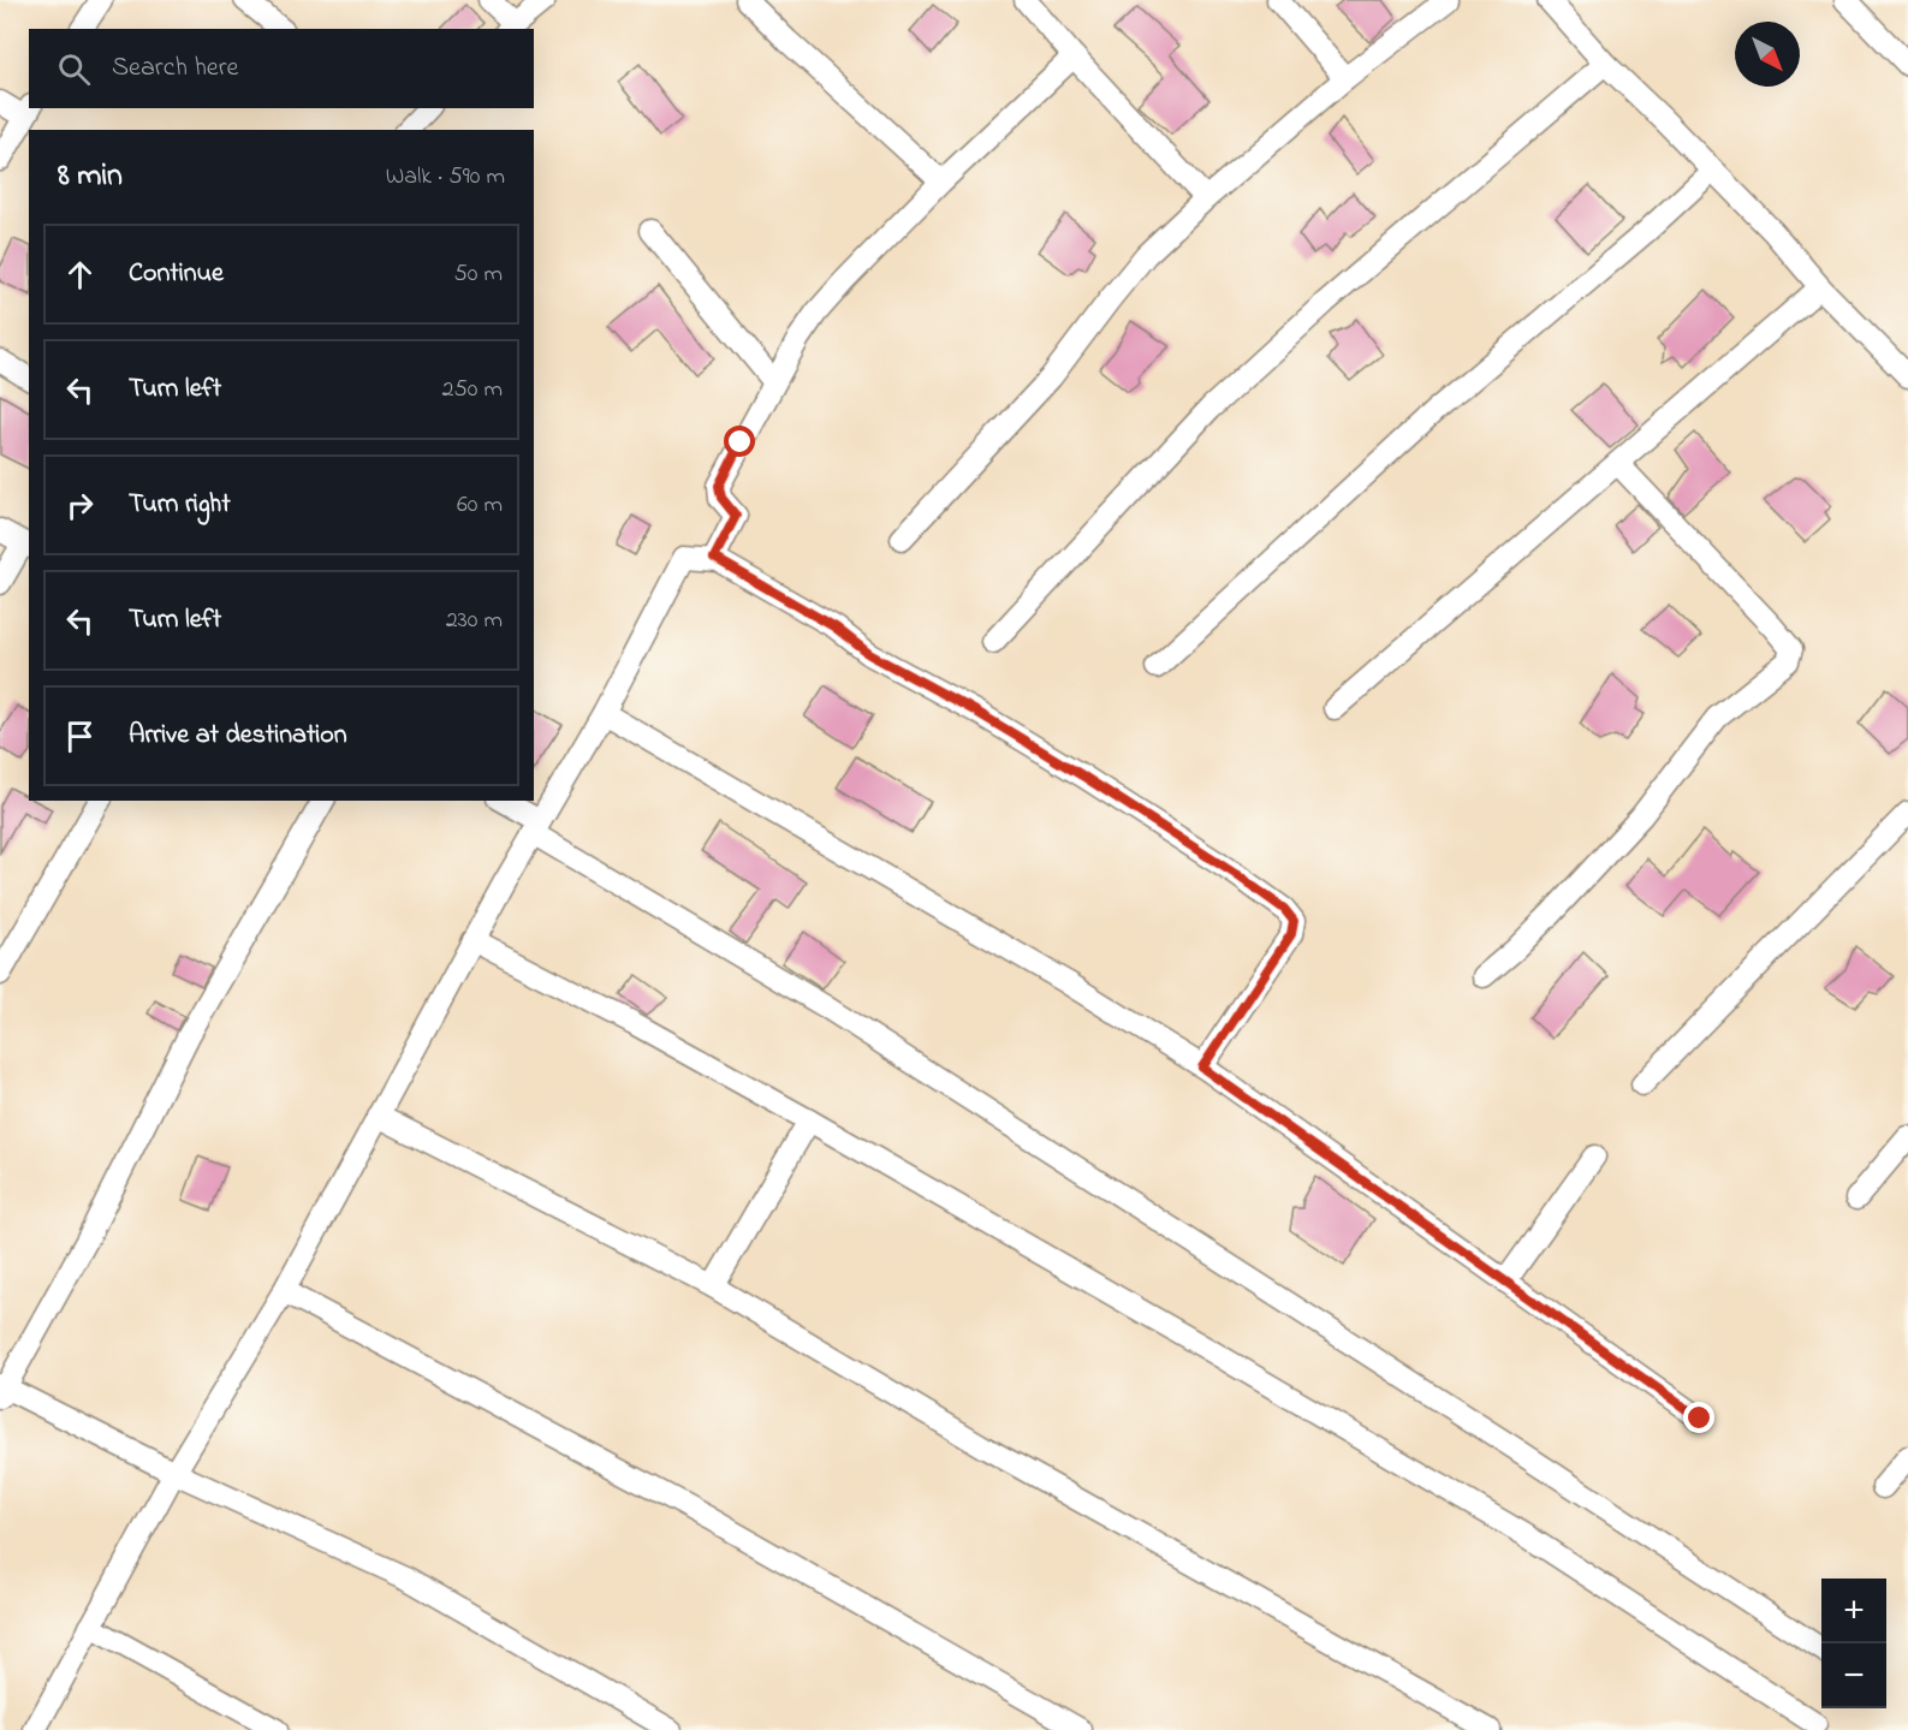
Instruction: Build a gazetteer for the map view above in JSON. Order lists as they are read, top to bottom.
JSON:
{
  "north": "bottom right",
  "page": {
    "search": "Search here",
    "heading": ["8 min", "Walk · 590 m"],
    "list": [
      ["Continue", "50 m"],
      ["Turn left", "250 m"],
      ["Turn right", "60 m"],
      ["Turn left", "230 m"],
      "Arrive at destination"
    ],
    "map_buttons": ["+", "−"]
  }
}
